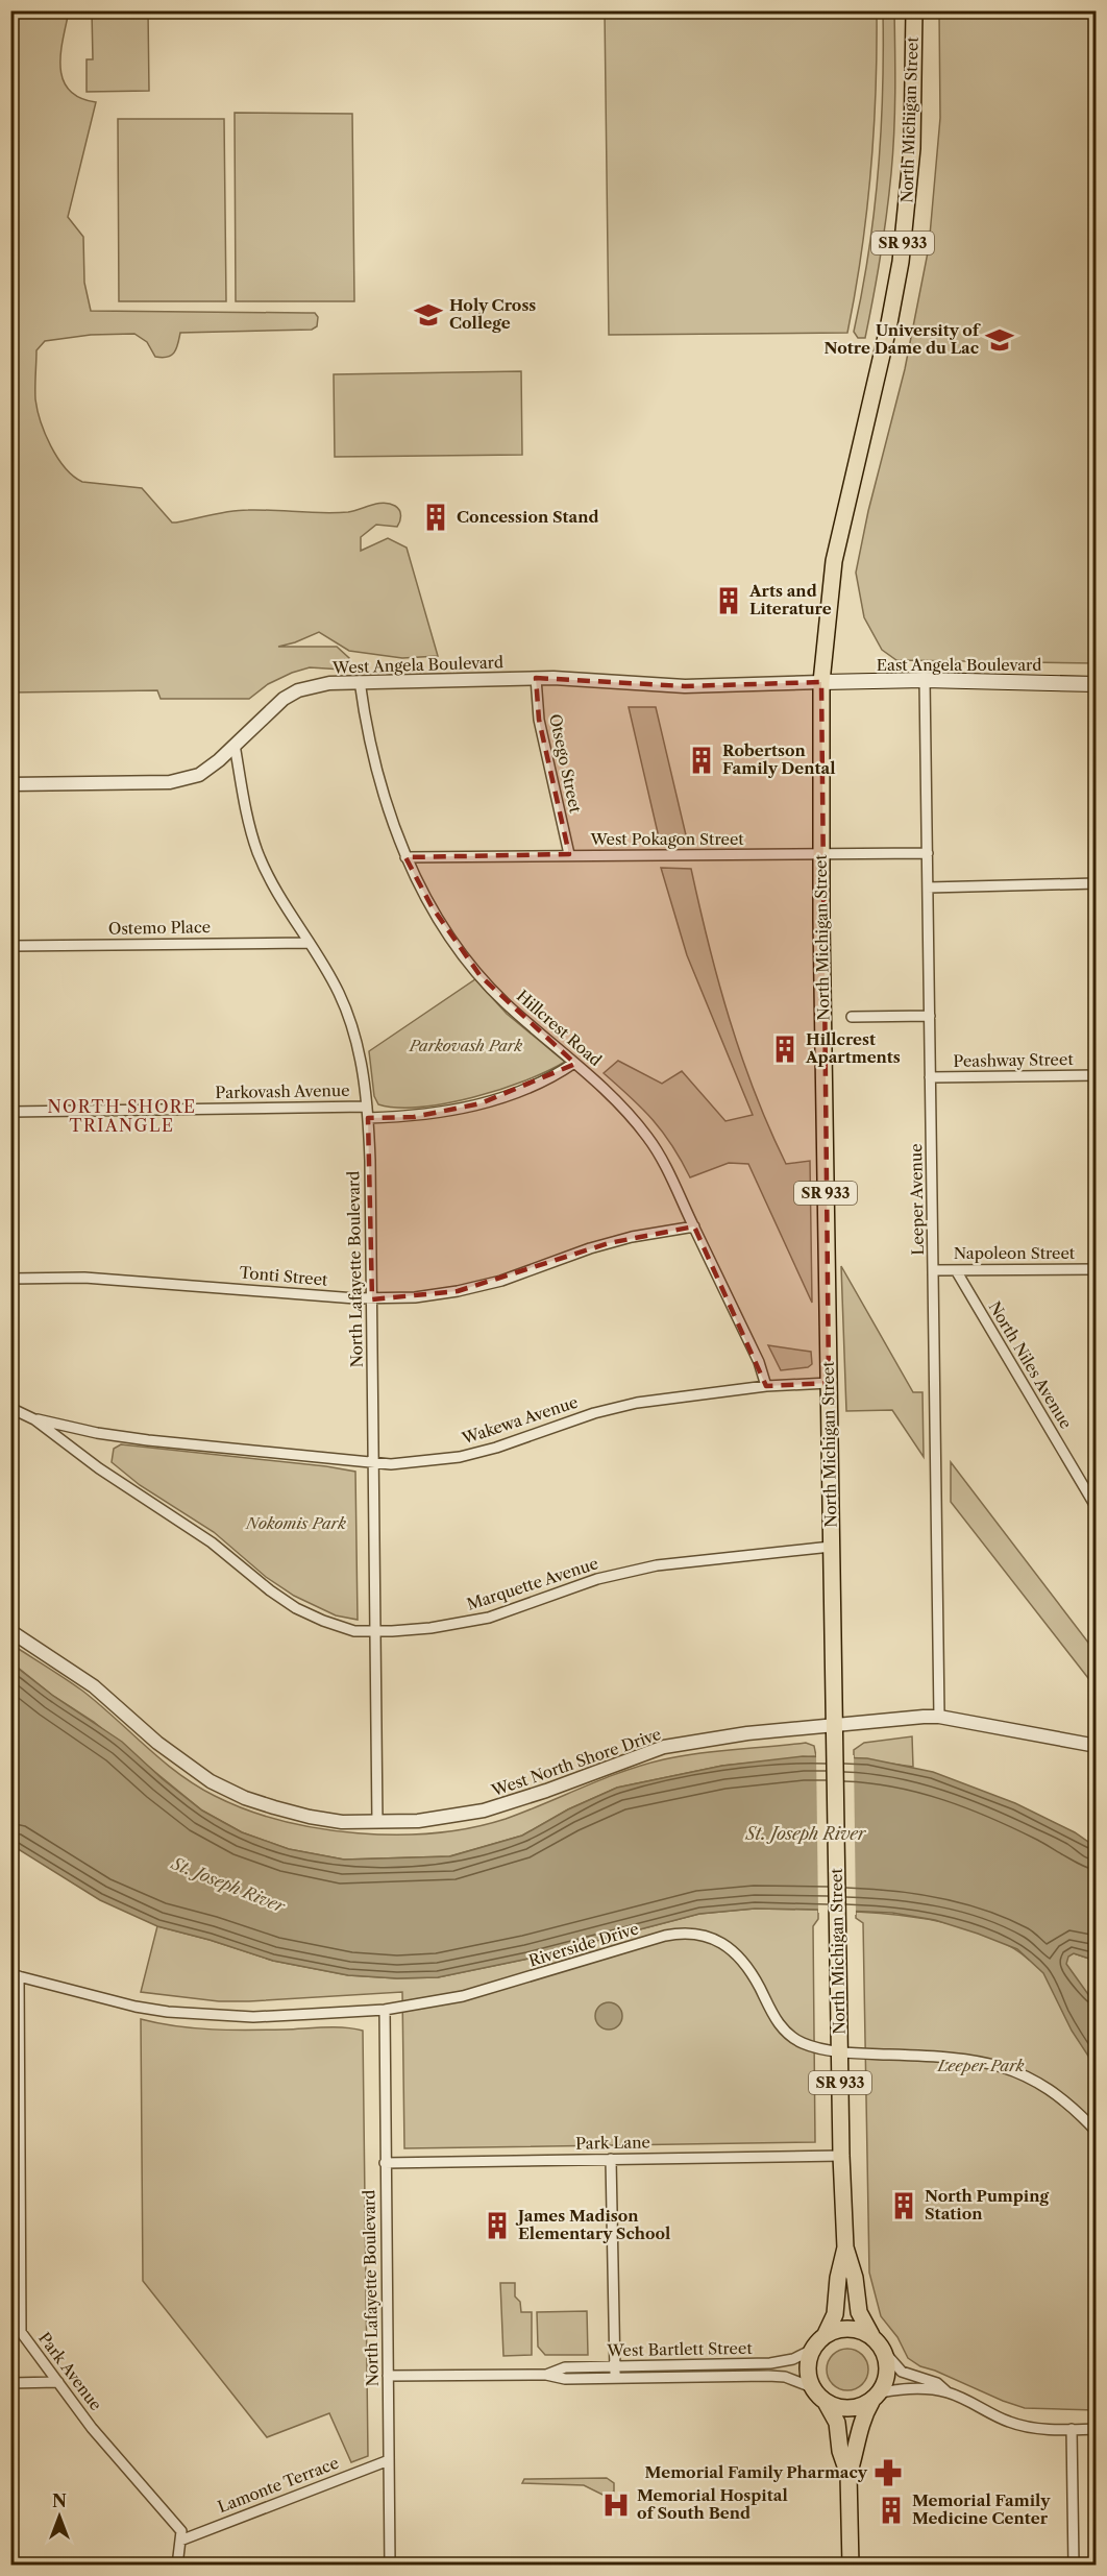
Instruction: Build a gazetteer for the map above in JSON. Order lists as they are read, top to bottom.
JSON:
{
  "streets": {
    "main road": ["North Michigan Street", "SR 933", "East Angela Boulevard"],
    "street": [
      "West Angela Boulevard",
      "Otsego Street",
      "West Pokagon Street",
      "Ostemo Place",
      "Hillcrest Road",
      "Peashway Street",
      "Parkovash Avenue",
      "Leeper Avenue",
      "Napoleon Street",
      "North Lafayette Boulevard",
      "Tonti Street",
      "North Niles Avenue",
      "Wakewa Avenue",
      "Marquette Avenue",
      "West North Shore Drive",
      "Riverside Drive",
      "Park Lane",
      "West Bartlett Street",
      "Park Avenue",
      "Lamonte Terrace"
    ]
  },
  "crossings": [
    ["North Michigan Street", "SR 933"],
    ["North Michigan Street", "West Angela Boulevard"],
    ["North Michigan Street", "East Angela Boulevard"],
    ["North Michigan Street", "West Pokagon Street"],
    ["North Michigan Street", "Wakewa Avenue"],
    ["North Michigan Street", "Marquette Avenue"],
    ["North Michigan Street", "West North Shore Drive"],
    ["North Michigan Street", "Riverside Drive"],
    ["North Michigan Street", "Park Lane"],
    ["North Michigan Street", "West Bartlett Street"],
    ["SR 933", "West Bartlett Street"],
    ["West Angela Boulevard", "East Angela Boulevard"],
    ["West Angela Boulevard", "Otsego Street"],
    ["West Angela Boulevard", "Hillcrest Road"],
    ["West Angela Boulevard", "North Lafayette Boulevard"],
    ["East Angela Boulevard", "Leeper Avenue"],
    ["Otsego Street", "West Pokagon Street"],
    ["West Pokagon Street", "Hillcrest Road"],
    ["West Pokagon Street", "Leeper Avenue"],
    ["Ostemo Place", "North Lafayette Boulevard"],
    ["Hillcrest Road", "Tonti Street"],
    ["Hillcrest Road", "Wakewa Avenue"],
    ["Peashway Street", "Leeper Avenue"],
    ["Parkovash Avenue", "North Lafayette Boulevard"],
    ["Leeper Avenue", "Napoleon Street"],
    ["Leeper Avenue", "West North Shore Drive"],
    ["Napoleon Street", "North Niles Avenue"],
    ["North Lafayette Boulevard", "Tonti Street"],
    ["North Lafayette Boulevard", "Wakewa Avenue"],
    ["North Lafayette Boulevard", "Marquette Avenue"],
    ["North Lafayette Boulevard", "West North Shore Drive"],
    ["North Lafayette Boulevard", "Riverside Drive"],
    ["North Lafayette Boulevard", "Park Lane"],
    ["North Lafayette Boulevard", "West Bartlett Street"],
    ["North Lafayette Boulevard", "Lamonte Terrace"],
    ["Wakewa Avenue", "Marquette Avenue"],
    ["Riverside Drive", "Park Avenue"],
    ["Park Avenue", "Lamonte Terrace"]
  ],
  "districts": ["NORTH SHORE TRIANGLE"],
  "water": ["St. Joseph River"],
  "parks": ["Parkovash Park", "Nokomis Park", "Leeper Park"],
  "places": {
    "school or university": ["Holy Cross College", "University of Notre Dame du Lac"],
    "building": [
      "Concession Stand",
      "Arts and Literature",
      "Robertson Family Dental",
      "Hillcrest Apartments",
      "North Pumping Station",
      "James Madison Elementary School",
      "Memorial Family Medicine Center"
    ],
    "pharmacy": ["Memorial Family Pharmacy"],
    "hospital": ["Memorial Hospital of South Bend"]
  },
  "north": "top"
}
